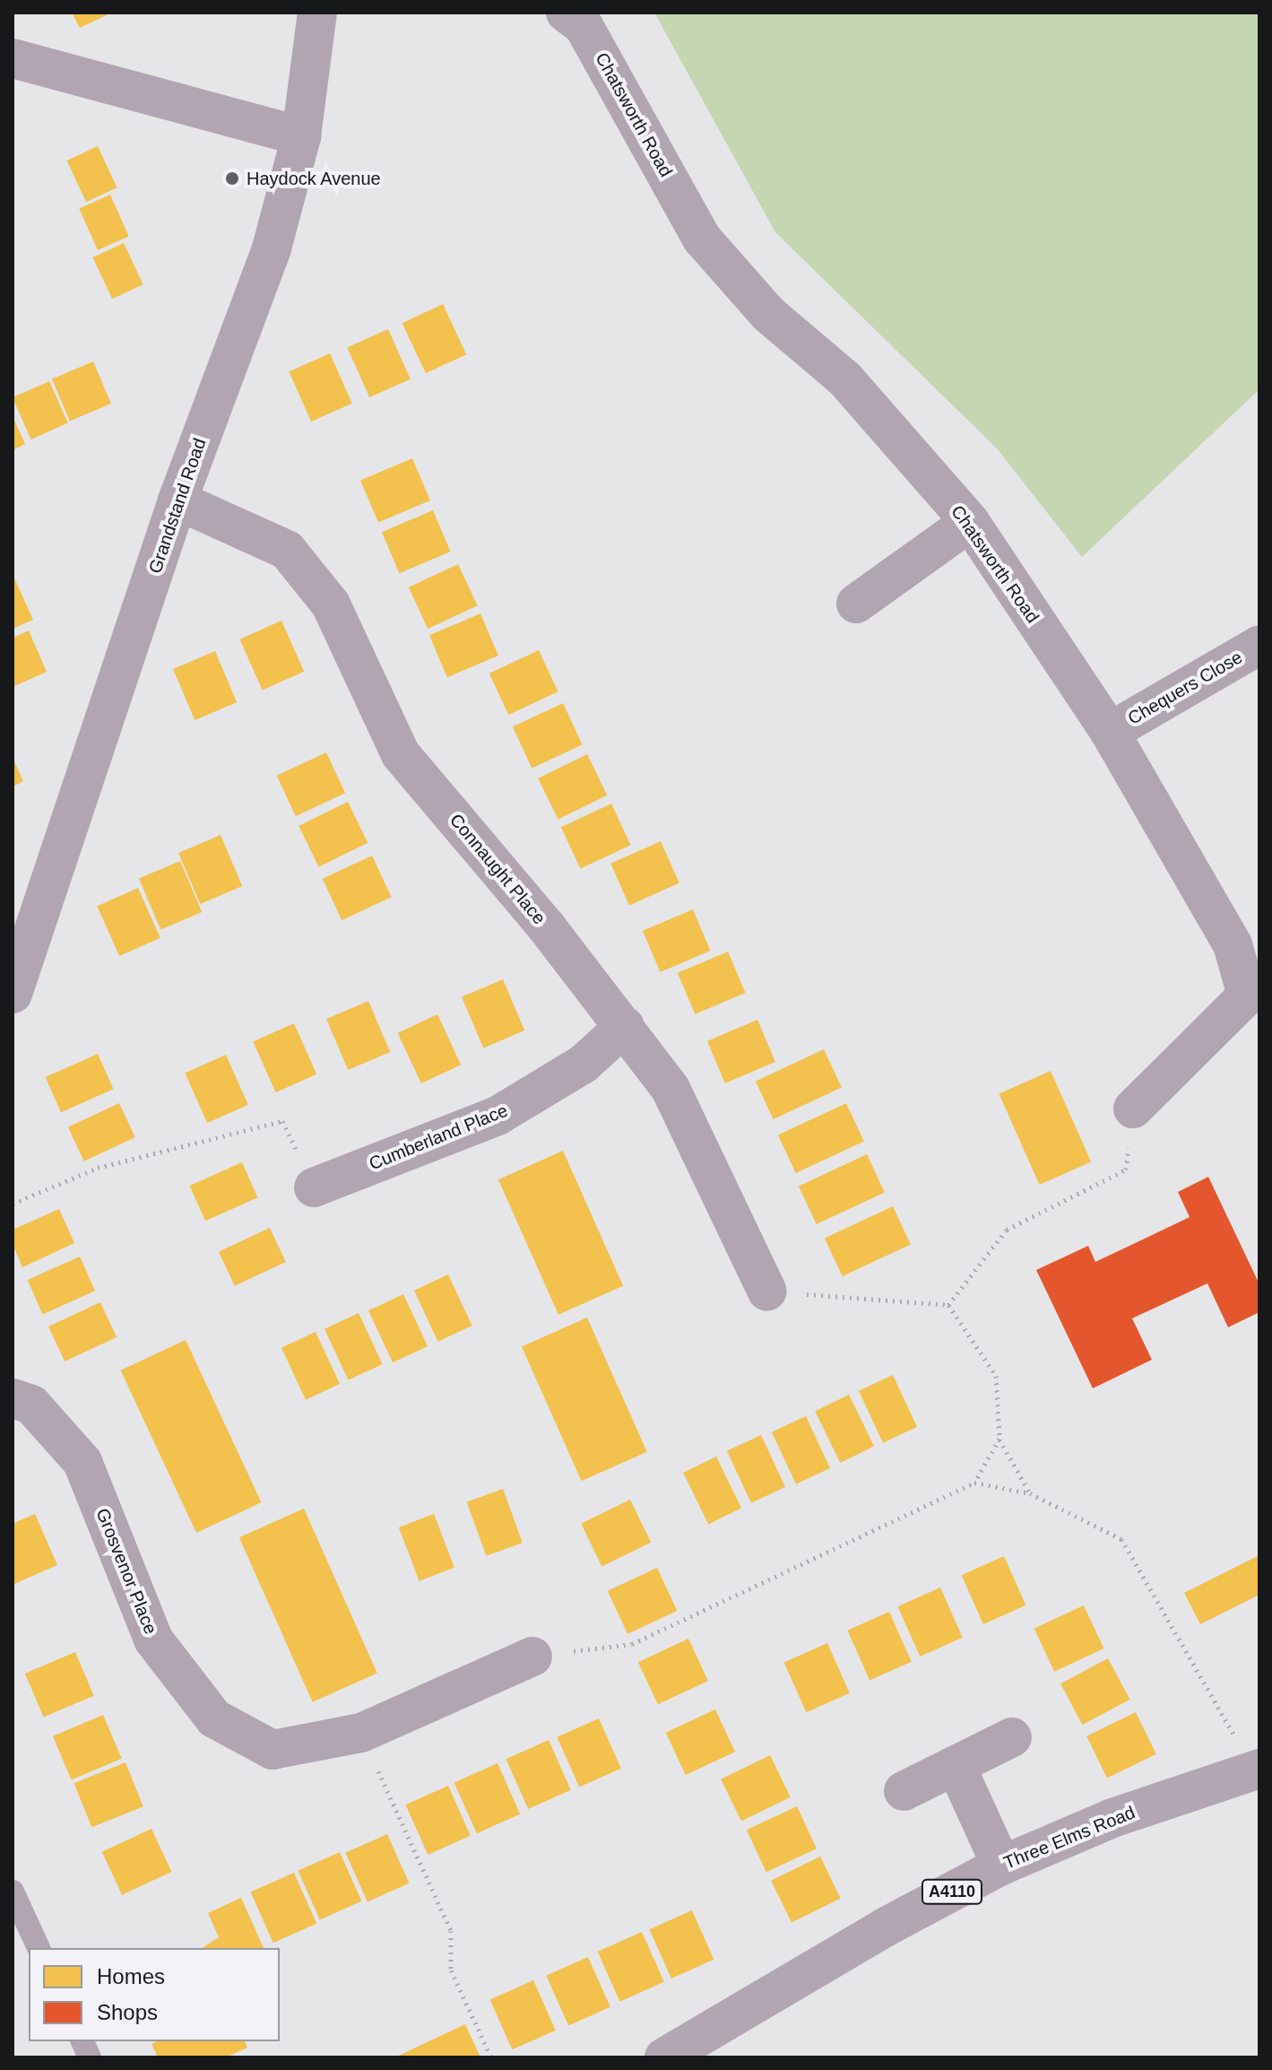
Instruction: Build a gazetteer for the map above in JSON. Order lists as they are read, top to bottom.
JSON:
{
  "streets": {
    "main road": ["Three Elms Road", "A4110"],
    "street": [
      "Chatsworth Road",
      "Grandstand Road",
      "Chequers Close",
      "Connaught Place",
      "Cumberland Place",
      "Grosvenor Place"
    ]
  },
  "crossings": [
    ["Chatsworth Road", "Chequers Close"],
    ["Grandstand Road", "Connaught Place"],
    ["Connaught Place", "Cumberland Place"]
  ],
  "places": ["Haydock Avenue"],
  "legend": ["Homes", "Shops"]
}
